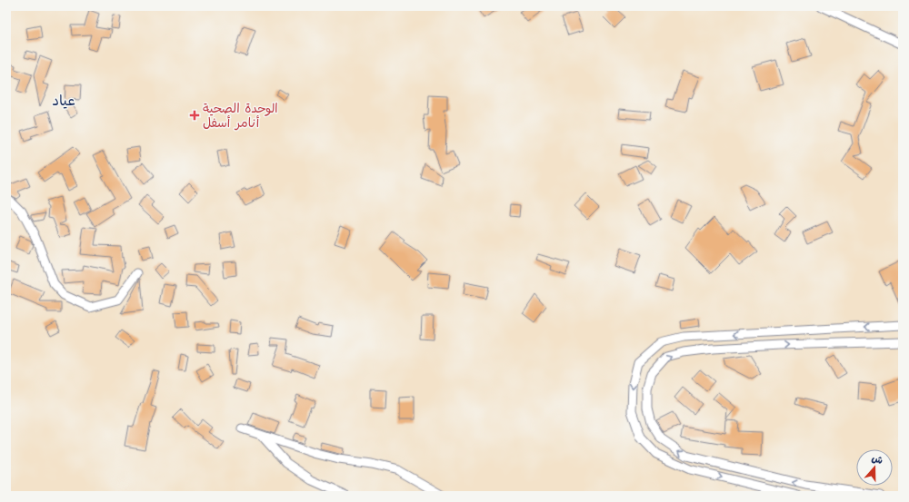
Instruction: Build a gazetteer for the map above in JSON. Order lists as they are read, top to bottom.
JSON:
{
  "districts": ["عياد"],
  "places": {
    "health": ["الوحدة الصحية أنامر أسفل"]
  },
  "north": "top"
}
